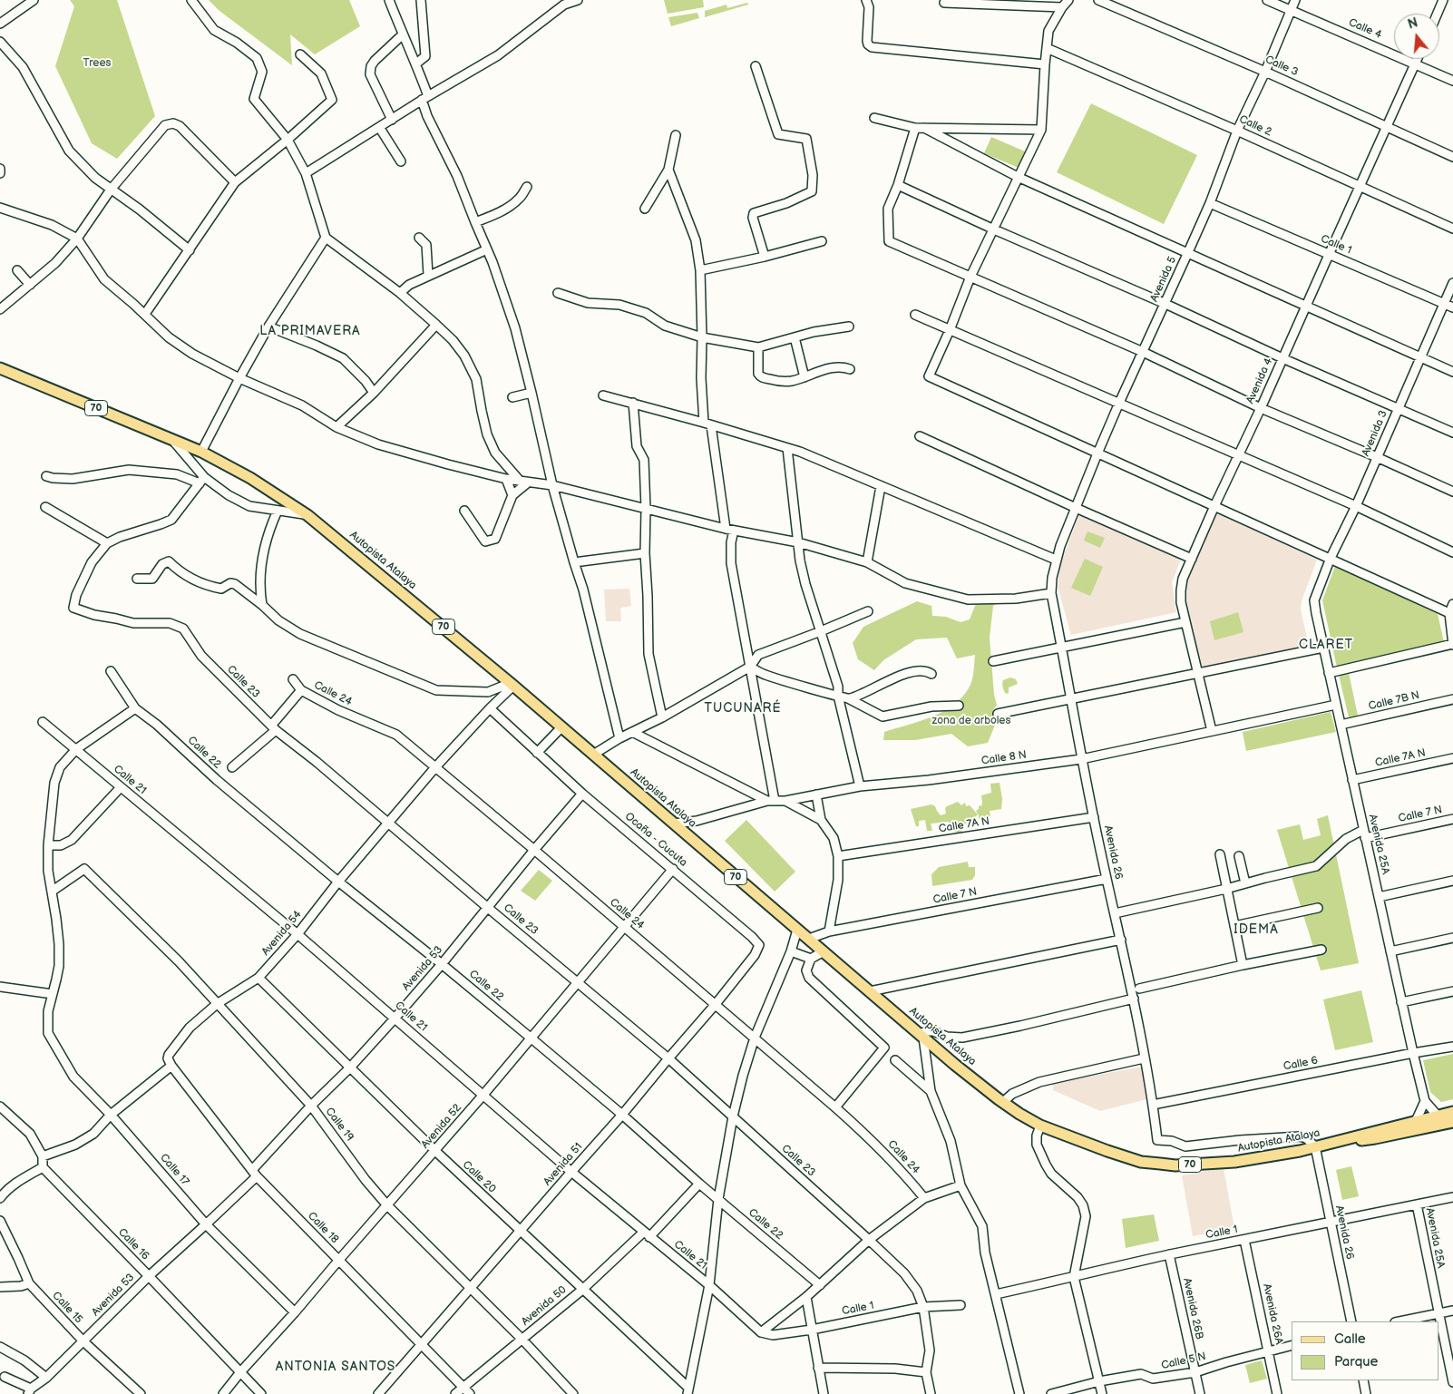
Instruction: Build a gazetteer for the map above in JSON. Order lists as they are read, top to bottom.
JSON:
{
  "streets": {
    "main road": ["70", "Autopista Atalaya"],
    "street": [
      "Calle 4",
      "Calle 3",
      "Calle 2",
      "Calle 1",
      "Avenida 5",
      "Avenida 4",
      "Avenida 3",
      "Calle 23",
      "Calle 24",
      "Calle 7B N",
      "Calle 22",
      "Calle 8 N",
      "Calle 7A N",
      "Calle 21",
      "Calle 7 N",
      "Ocaña - Cucuta",
      "Avenida 25A",
      "Avenida 26",
      "Avenida 54",
      "Avenida 53",
      "Calle 6",
      "Calle 19",
      "Avenida 52",
      "Avenida 51",
      "Calle 17",
      "Calle 20",
      "Calle 18",
      "Calle 16",
      "Avenida 50",
      "Calle 15",
      "Avenida 26B",
      "Avenida 26A",
      "Calle 5 N"
    ]
  },
  "crossings": [
    ["Calle 4", "Avenida 5"],
    ["Calle 4", "Avenida 4"],
    ["Calle 3", "Avenida 5"],
    ["Calle 3", "Avenida 4"],
    ["Calle 2", "Avenida 5"],
    ["Calle 2", "Avenida 4"],
    ["Calle 1", "Avenida 5"],
    ["Calle 1", "Avenida 4"],
    ["Calle 1", "Avenida 3"],
    ["Calle 1", "Calle 23"],
    ["Calle 1", "Calle 21"],
    ["Calle 1", "Avenida 25A"],
    ["Calle 1", "Avenida 26"],
    ["Calle 1", "Avenida 26B"],
    ["Calle 1", "Avenida 26A"],
    ["Avenida 5", "Avenida 26"],
    ["Avenida 4", "Calle 8 N"],
    ["Avenida 3", "Avenida 25A"],
    ["Autopista Atalaya", "Calle 8 N"],
    ["Autopista Atalaya", "Calle 7 N"],
    ["Autopista Atalaya", "Avenida 25A"],
    ["Autopista Atalaya", "Avenida 26"],
    ["Autopista Atalaya", "Avenida 54"],
    ["Calle 23", "Avenida 54"],
    ["Calle 23", "Avenida 53"],
    ["Calle 23", "Avenida 52"],
    ["Calle 23", "Avenida 51"],
    ["Calle 24", "Avenida 54"],
    ["Calle 24", "Avenida 53"],
    ["Calle 24", "Avenida 52"],
    ["Calle 24", "Avenida 51"],
    ["Calle 7B N", "Avenida 25A"],
    ["Calle 22", "Avenida 54"],
    ["Calle 22", "Avenida 53"],
    ["Calle 22", "Avenida 52"],
    ["Calle 22", "Avenida 51"],
    ["Calle 22", "Avenida 50"],
    ["Calle 8 N", "Avenida 25A"],
    ["Calle 8 N", "Avenida 26"],
    ["Calle 7A N", "Avenida 25A"],
    ["Calle 7A N", "Avenida 26"],
    ["Calle 21", "Avenida 54"],
    ["Calle 21", "Avenida 53"],
    ["Calle 21", "Avenida 52"],
    ["Calle 21", "Avenida 51"],
    ["Calle 21", "Avenida 50"],
    ["Calle 7 N", "Avenida 25A"],
    ["Calle 7 N", "Avenida 26"],
    ["Ocaña - Cucuta", "Avenida 54"],
    ["Ocaña - Cucuta", "Avenida 53"],
    ["Ocaña - Cucuta", "Avenida 52"],
    ["Ocaña - Cucuta", "Avenida 51"],
    ["Avenida 25A", "Calle 6"],
    ["Avenida 26", "Calle 6"],
    ["Avenida 54", "Calle 19"],
    ["Avenida 54", "Calle 20"],
    ["Avenida 54", "Calle 18"],
    ["Avenida 53", "Calle 19"],
    ["Avenida 53", "Calle 17"],
    ["Avenida 53", "Calle 20"],
    ["Avenida 53", "Calle 18"],
    ["Avenida 53", "Calle 16"],
    ["Avenida 53", "Calle 15"],
    ["Calle 19", "Avenida 52"],
    ["Calle 19", "Avenida 51"],
    ["Calle 19", "Avenida 50"],
    ["Avenida 52", "Calle 17"],
    ["Avenida 52", "Calle 20"],
    ["Avenida 52", "Calle 18"],
    ["Avenida 52", "Calle 16"],
    ["Avenida 51", "Calle 20"],
    ["Avenida 51", "Calle 18"],
    ["Calle 20", "Avenida 50"],
    ["Calle 18", "Avenida 50"],
    ["Avenida 26B", "Calle 5 N"],
    ["Avenida 26A", "Calle 5 N"]
  ],
  "districts": [
    "LA PRIMAVERA",
    "CLARET",
    "TUCUNARÉ",
    "IDEMA",
    "ANTONIA SANTOS"
  ],
  "parks": ["Trees", "zona de arboles"],
  "legend": ["Calle", "Parque"],
  "north": "top"
}
